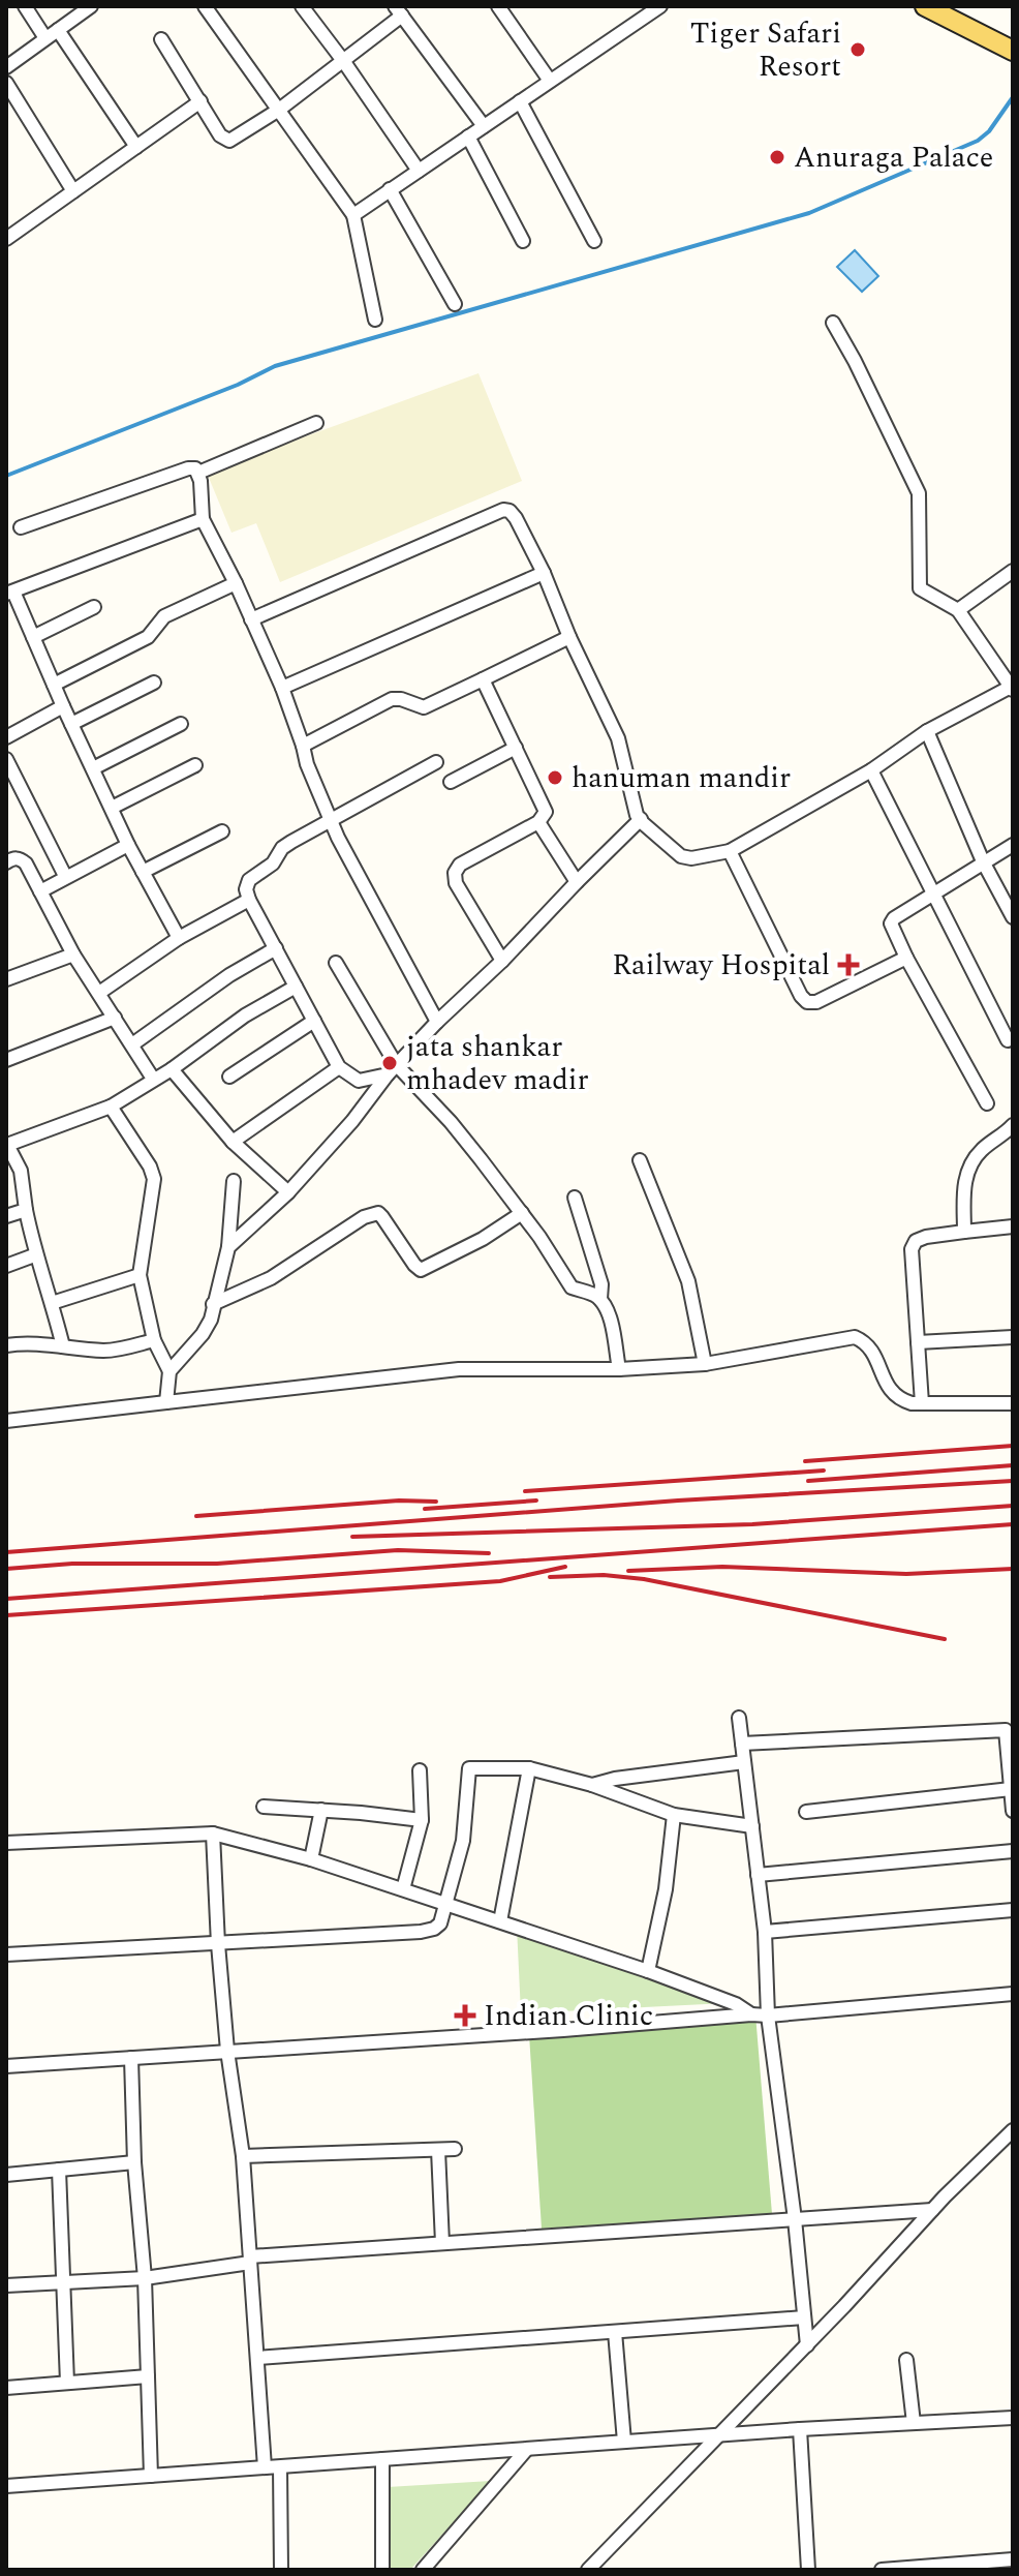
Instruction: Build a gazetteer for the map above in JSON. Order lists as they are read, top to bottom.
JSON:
{
  "places": {
    "other": [
      "Tiger Safari Resort",
      "Anuraga Palace",
      "hanuman mandir",
      "jata shankar mhadev madir"
    ],
    "health": ["Railway Hospital", "Indian Clinic"]
  }
}
